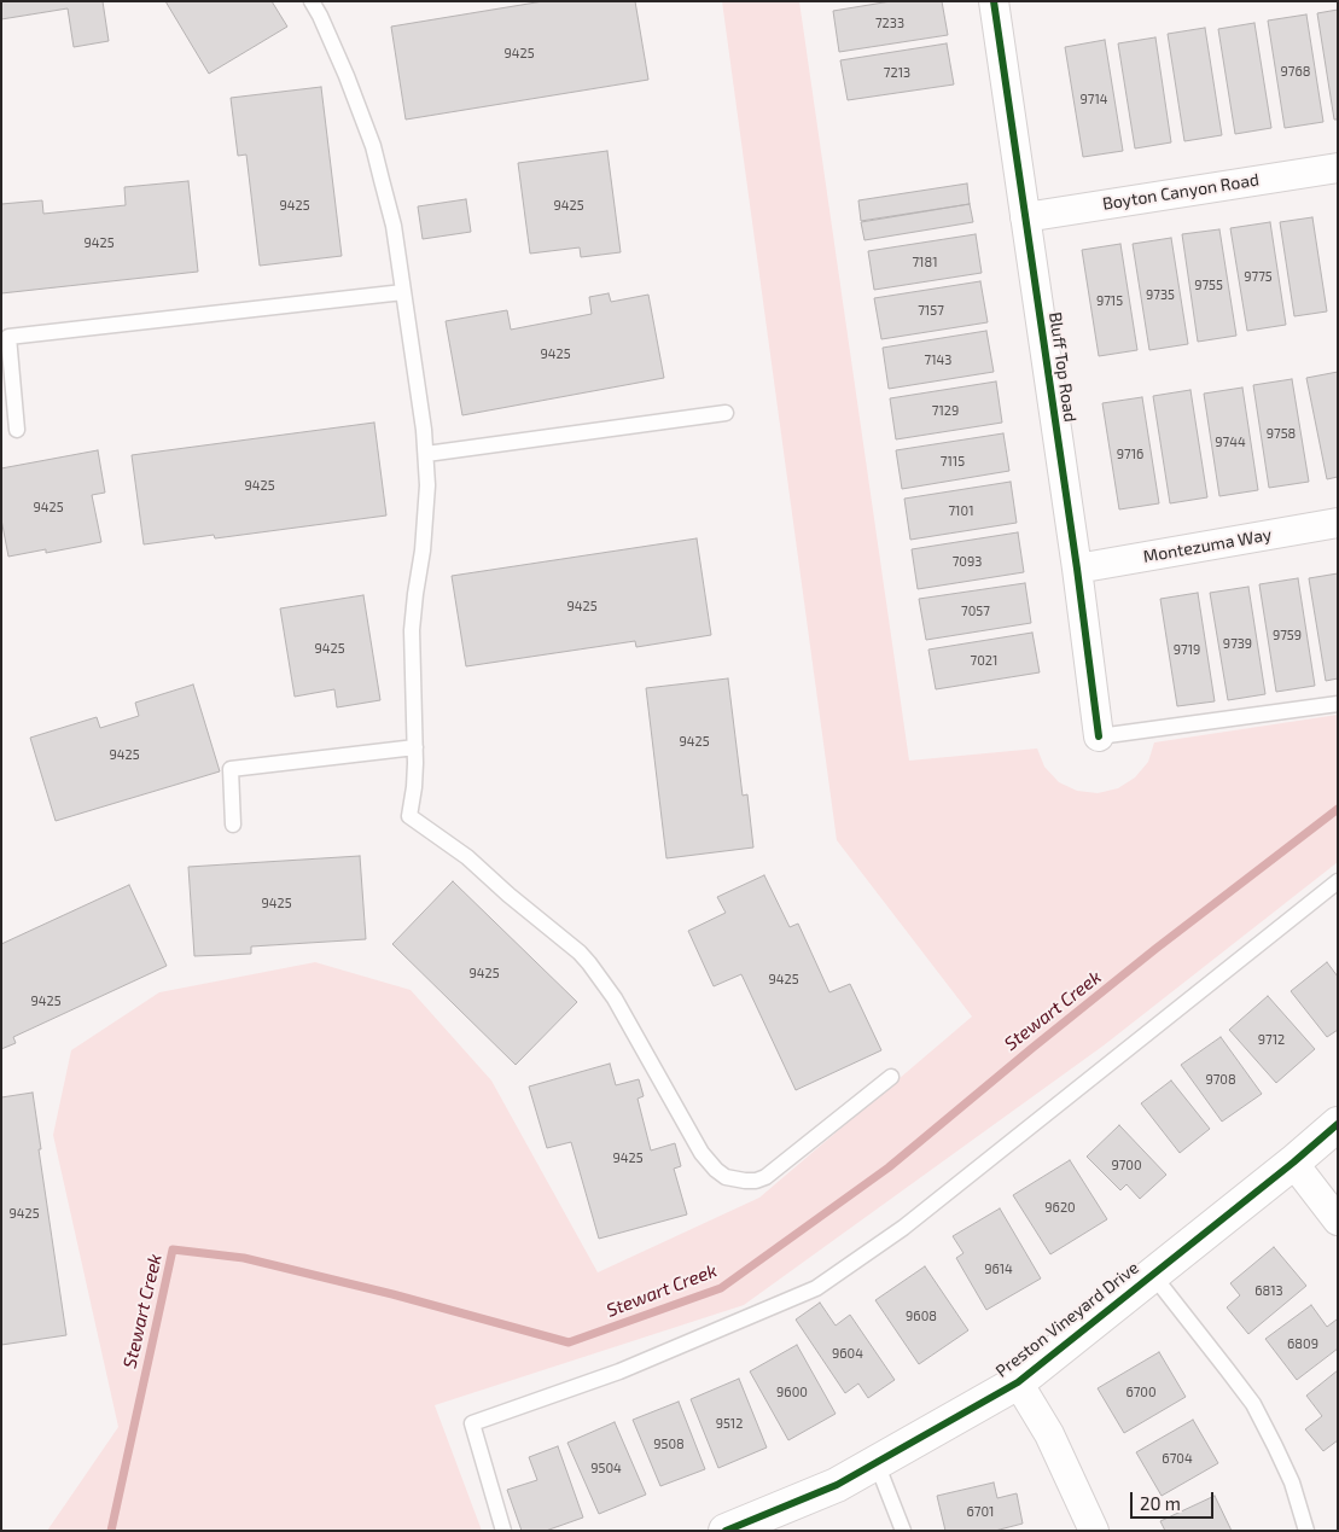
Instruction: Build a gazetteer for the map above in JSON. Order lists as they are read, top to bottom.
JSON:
{
  "streets": {
    "street": [
      "Boyton Canyon Road",
      "Bluff Top Road",
      "Montezuma Way",
      "Preston Vineyard Drive"
    ]
  },
  "crossings": [
    ["Boyton Canyon Road", "Bluff Top Road"],
    ["Bluff Top Road", "Montezuma Way"]
  ],
  "water": ["Stewart Creek"],
  "house_numbers": [
    "7233",
    "9425",
    "9768",
    "7213",
    "9714",
    "9425",
    "9425",
    "9425",
    "7181",
    "9775",
    "9755",
    "9735",
    "9715",
    "7157",
    "9425",
    "7143",
    "7129",
    "9758",
    "9744",
    "9716",
    "7115",
    "9425",
    "9425",
    "7101",
    "7093",
    "9425",
    "7057",
    "9759",
    "9739",
    "9425",
    "9719",
    "7021",
    "9425",
    "9425",
    "9425",
    "9425",
    "9425",
    "9425",
    "9712",
    "9708",
    "9425",
    "9700",
    "9620",
    "9425",
    "9614",
    "6813",
    "9608",
    "6809",
    "9604",
    "9600",
    "6700",
    "9512",
    "9508",
    "6704",
    "9504",
    "6701"
  ],
  "scale_bar": "20 m"
}
